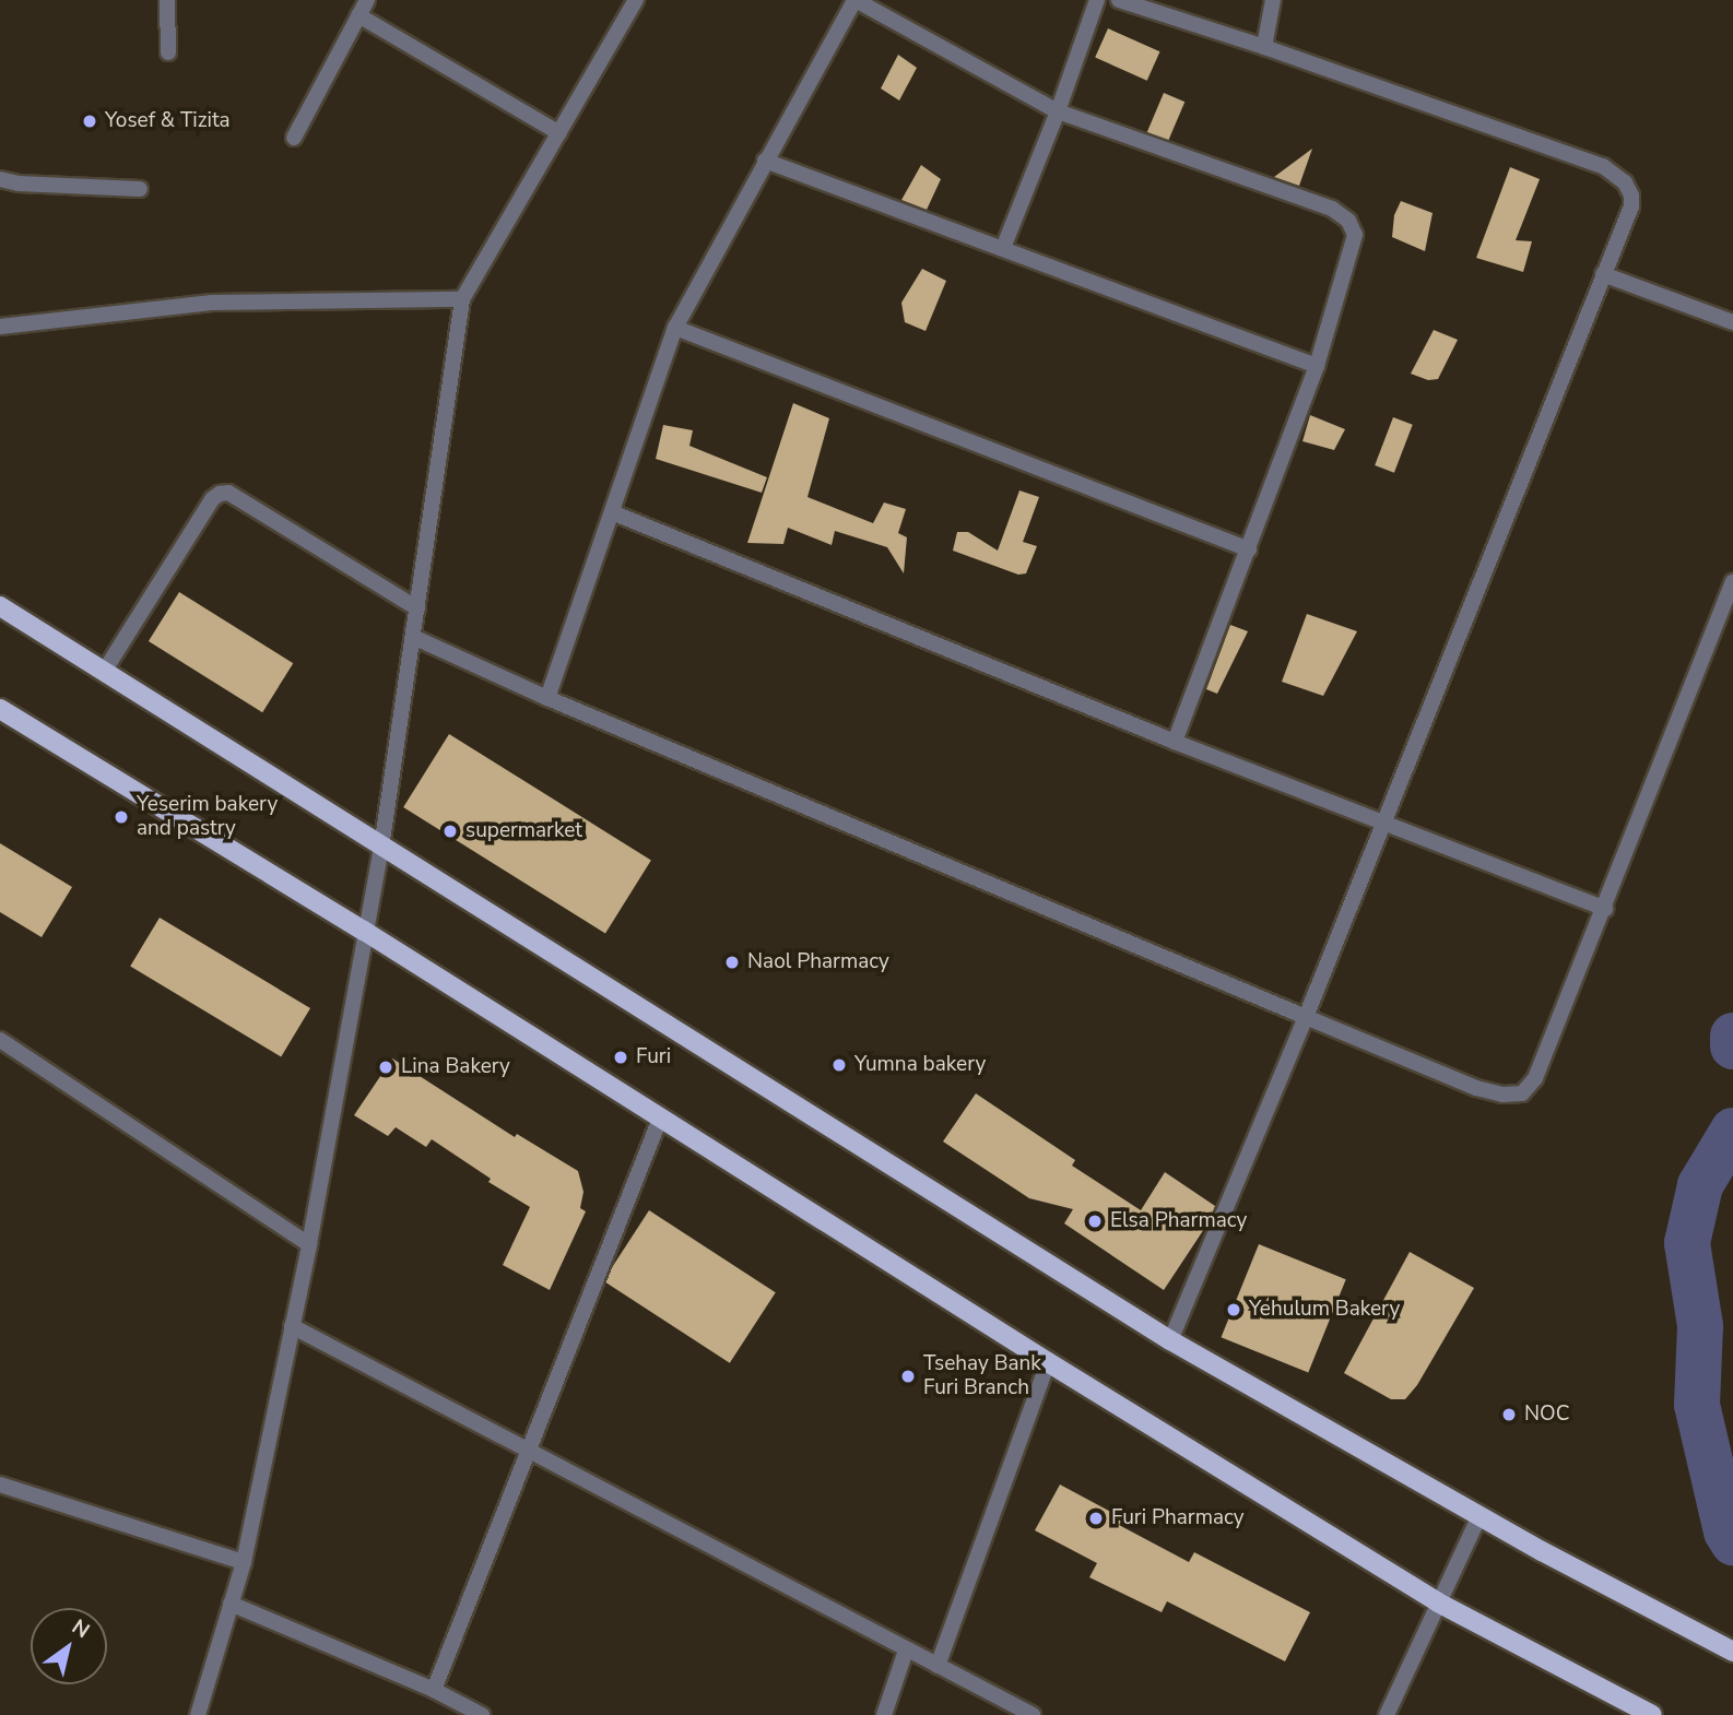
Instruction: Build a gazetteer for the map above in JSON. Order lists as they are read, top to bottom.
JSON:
{
  "places": [
    "Yosef & Tizita",
    "Yeserim bakery and pastry",
    "supermarket",
    "Naol Pharmacy",
    "Furi",
    "Yumna bakery",
    "Lina Bakery",
    "Elsa Pharmacy",
    "Yehulum Bakery",
    "Tsehay Bank Furi Branch",
    "NOC",
    "Furi Pharmacy"
  ],
  "north": "top right"
}
